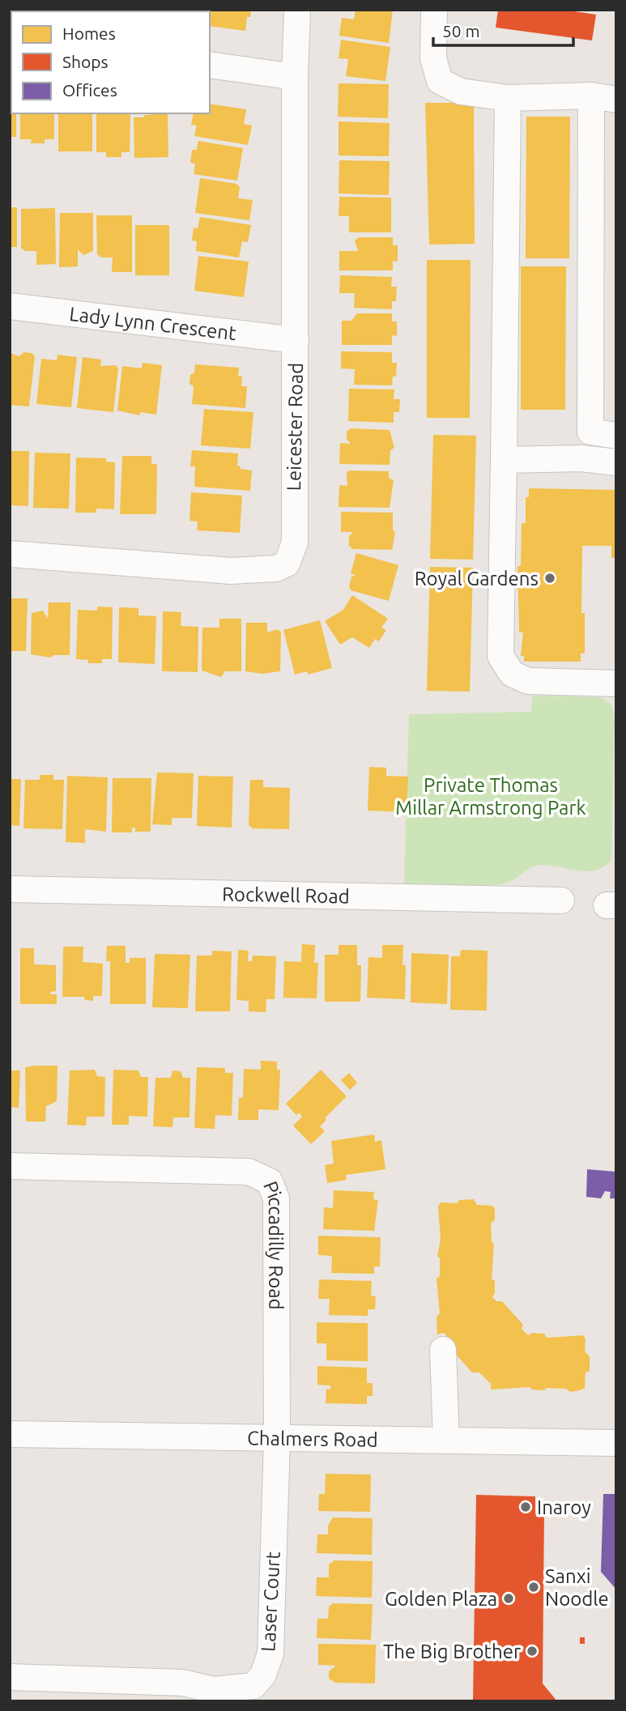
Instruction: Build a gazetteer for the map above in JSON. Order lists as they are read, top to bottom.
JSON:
{
  "streets": {
    "street": [
      "Lady Lynn Crescent",
      "Leicester Road",
      "Rockwell Road",
      "Piccadilly Road",
      "Chalmers Road",
      "Laser Court"
    ]
  },
  "crossings": [
    ["Lady Lynn Crescent", "Leicester Road"],
    ["Piccadilly Road", "Chalmers Road"],
    ["Piccadilly Road", "Laser Court"],
    ["Chalmers Road", "Laser Court"]
  ],
  "parks": ["Private Thomas Millar Armstrong Park"],
  "places": [
    "Royal Gardens",
    "Inaroy",
    "Sanxi Noodle",
    "Golden Plaza",
    "The Big Brother"
  ],
  "legend": ["Homes", "Shops", "Offices"],
  "scale_bar": "50 m"
}
